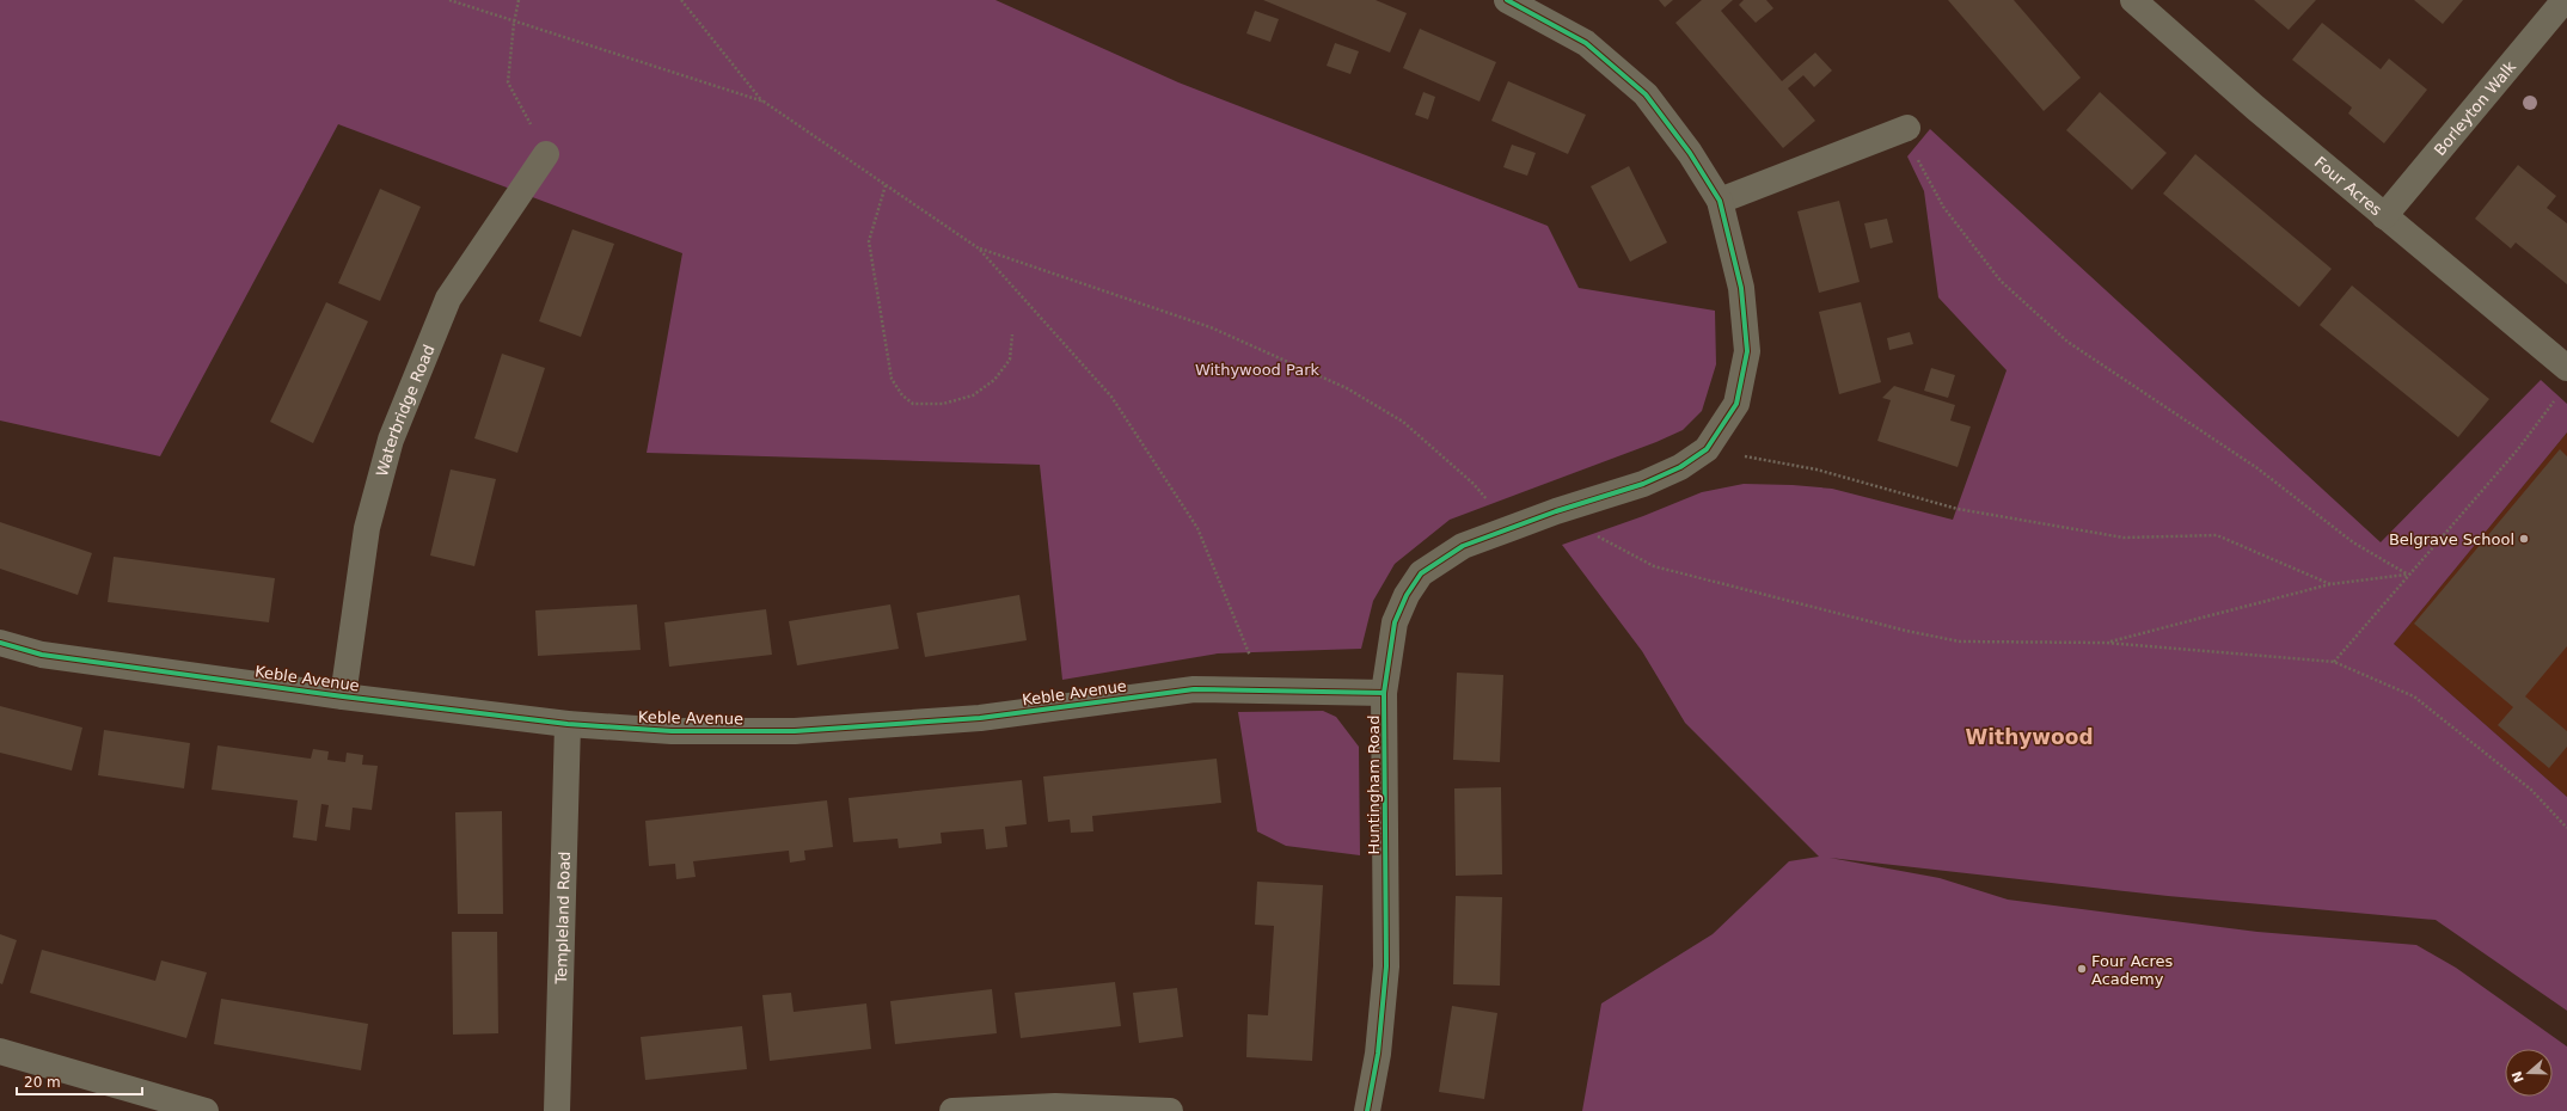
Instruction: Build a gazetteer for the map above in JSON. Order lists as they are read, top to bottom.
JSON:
{
  "streets": {
    "street": [
      "Borleyton Walk",
      "Four Acres",
      "Waterbridge Road",
      "Keble Avenue",
      "Huntingham Road",
      "Templeland Road"
    ]
  },
  "crossings": [
    ["Borleyton Walk", "Four Acres"],
    ["Waterbridge Road", "Keble Avenue"],
    ["Keble Avenue", "Huntingham Road"],
    ["Keble Avenue", "Templeland Road"]
  ],
  "districts": ["Withywood"],
  "parks": ["Withywood Park"],
  "places": ["Belgrave School", "Four Acres Academy"],
  "scale_bar": "20 m",
  "north": "left"
}
